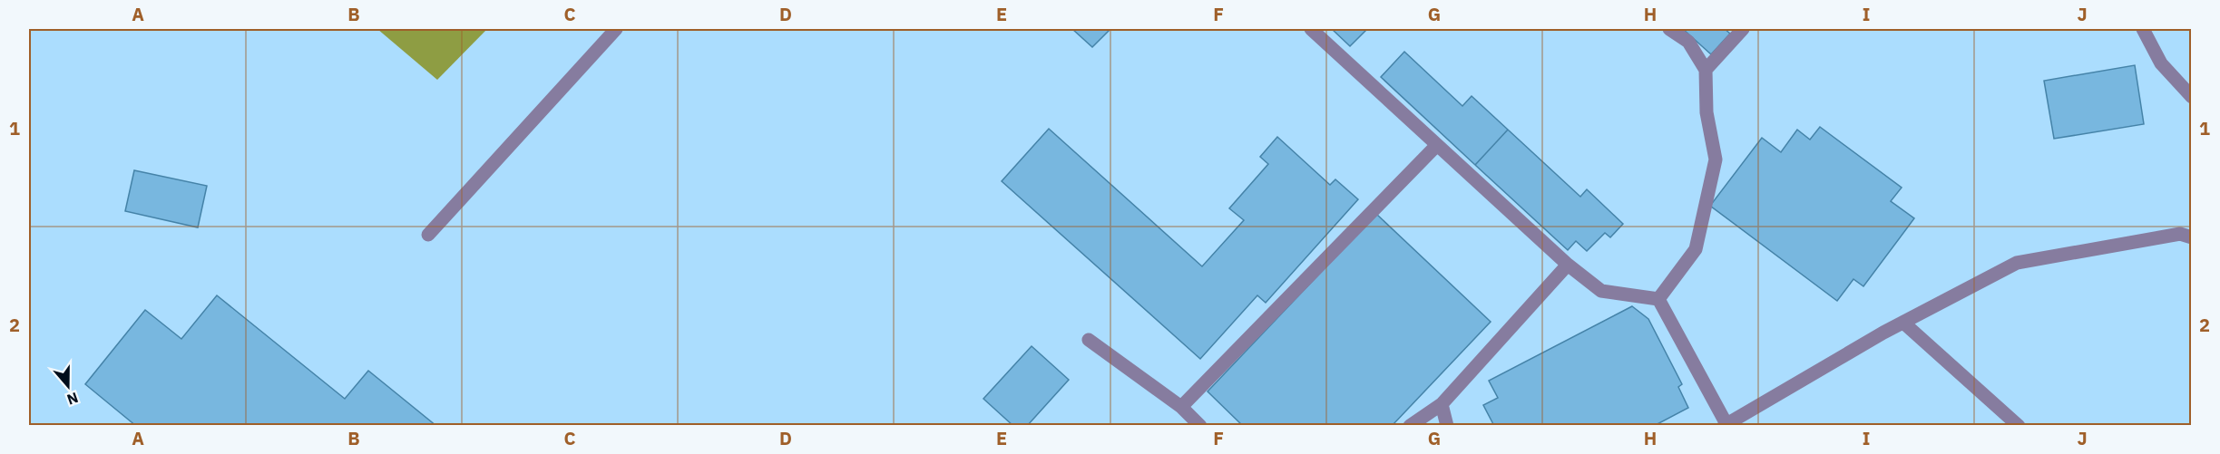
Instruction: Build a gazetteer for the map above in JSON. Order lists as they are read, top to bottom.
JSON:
{
  "north": "bottom",
  "grid": {
    "columns": [
      "A",
      "B",
      "C",
      "D",
      "E",
      "F",
      "G",
      "H",
      "I",
      "J"
    ],
    "rows": ["1", "2"]
  }
}
